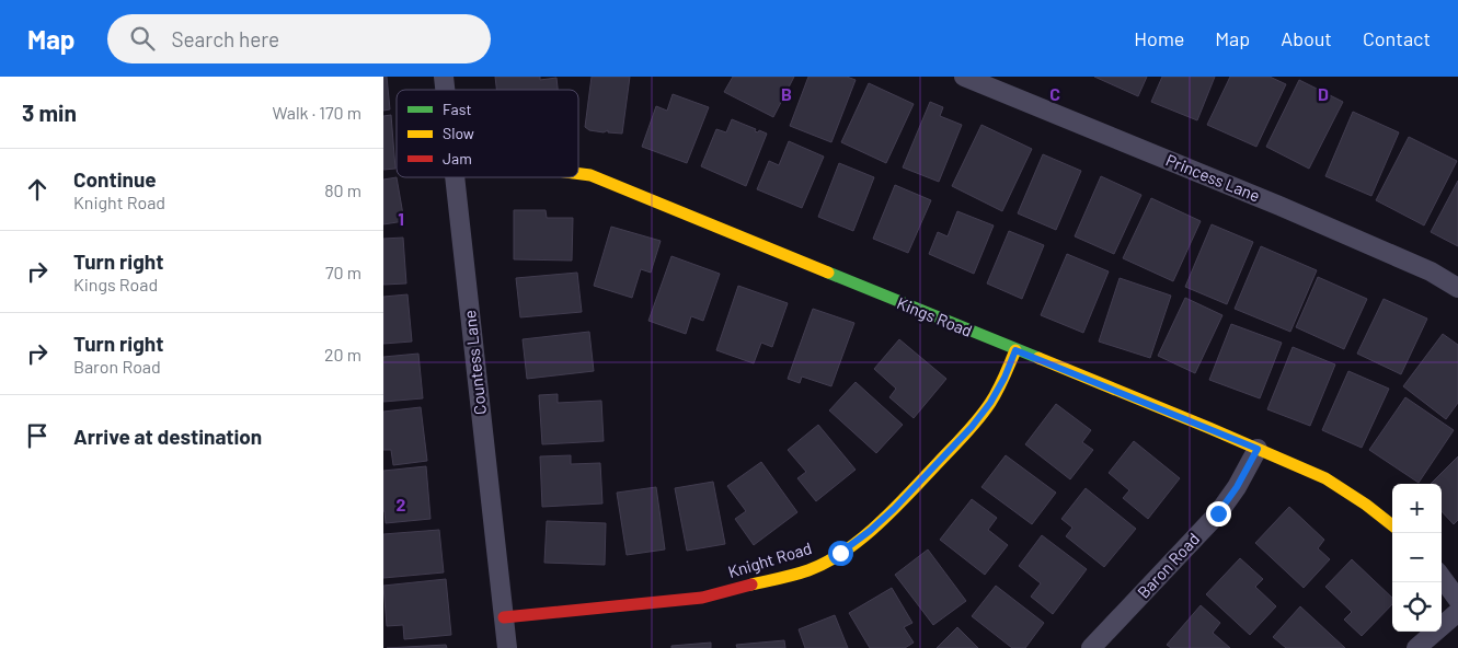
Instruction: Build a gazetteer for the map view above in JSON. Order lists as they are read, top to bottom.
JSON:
{
  "streets": {
    "street": [
      "Princess Lane",
      "Kings Road",
      "Countess Lane",
      "Knight Road",
      "Baron Road"
    ]
  },
  "crossings": [
    ["Kings Road", "Knight Road"],
    ["Kings Road", "Baron Road"],
    ["Countess Lane", "Knight Road"]
  ],
  "legend": ["Fast", "Slow", "Jam"],
  "page": {
    "header": "Map",
    "search": "Search here",
    "nav": [
      "Home",
      "Map",
      "About",
      "Contact"
    ],
    "heading": ["3 min", "Walk · 170 m"],
    "list": [
      ["Continue", "Knight Road", "80 m"],
      ["Turn right", "Kings Road", "70 m"],
      ["Turn right", "Baron Road", "20 m"],
      "Arrive at destination"
    ],
    "map_buttons": ["+", "−"]
  },
  "grid": {
    "columns": ["B", "C", "D"],
    "rows": ["1", "2"]
  }
}
